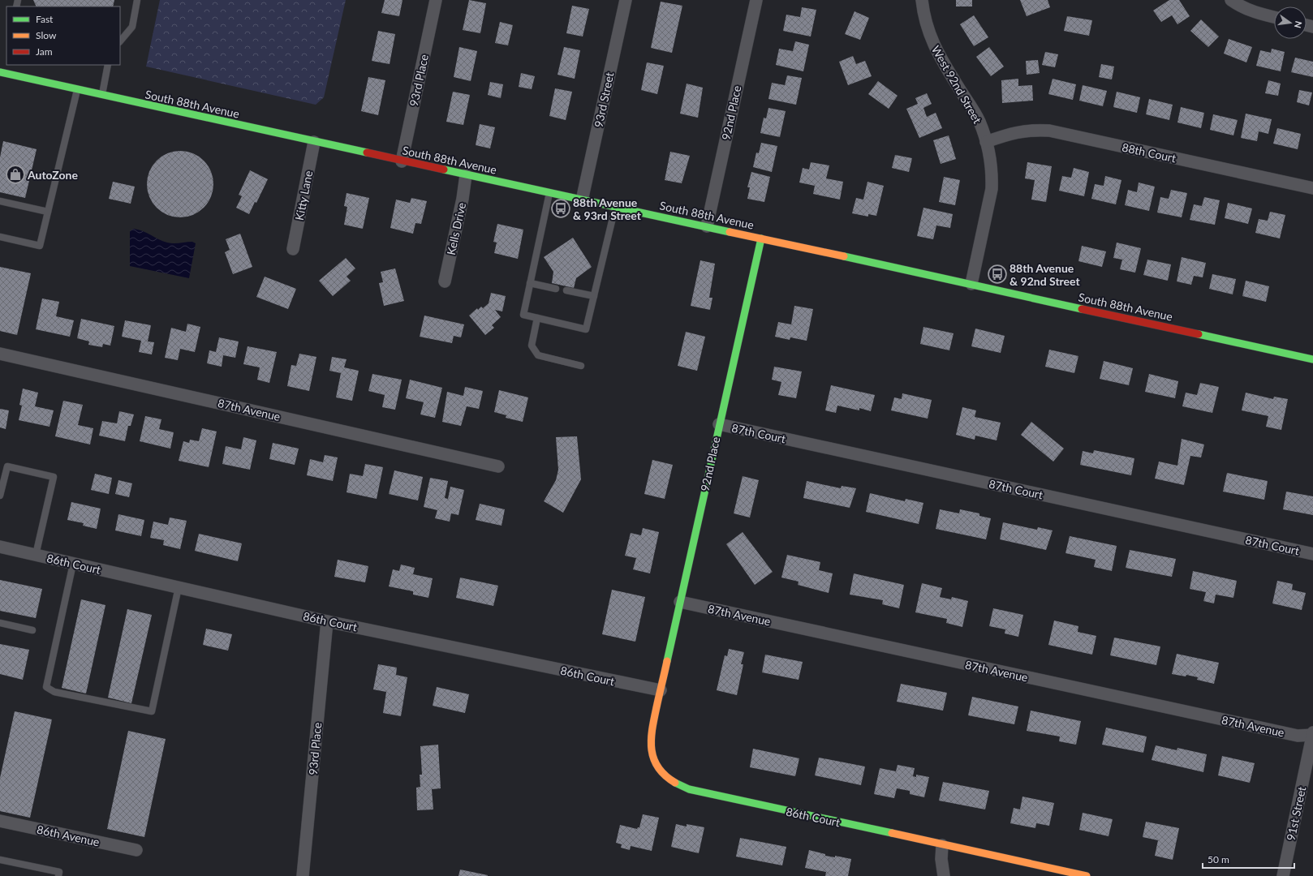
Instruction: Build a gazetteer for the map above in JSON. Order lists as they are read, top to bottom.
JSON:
{
  "streets": {
    "street": [
      "93rd Place",
      "West 92nd Street",
      "93rd Street",
      "South 88th Avenue",
      "92nd Place",
      "88th Court",
      "Kitty Lane",
      "Kells Drive",
      "87th Avenue",
      "87th Court",
      "86th Court",
      "91st Street",
      "86th Avenue"
    ]
  },
  "crossings": [
    ["93rd Place", "South 88th Avenue"],
    ["93rd Place", "86th Court"],
    ["West 92nd Street", "South 88th Avenue"],
    ["West 92nd Street", "88th Court"],
    ["93rd Street", "South 88th Avenue"],
    ["South 88th Avenue", "92nd Place"],
    ["South 88th Avenue", "Kitty Lane"],
    ["South 88th Avenue", "Kells Drive"],
    ["92nd Place", "87th Avenue"],
    ["92nd Place", "87th Court"],
    ["92nd Place", "86th Court"],
    ["87th Avenue", "91st Street"]
  ],
  "places": {
    "shop": ["AutoZone"],
    "bus stop": ["88th Avenue & 93rd Street", "88th Avenue & 92nd Street"]
  },
  "legend": ["Fast", "Slow", "Jam"],
  "scale_bar": "50 m",
  "north": "right"
}
